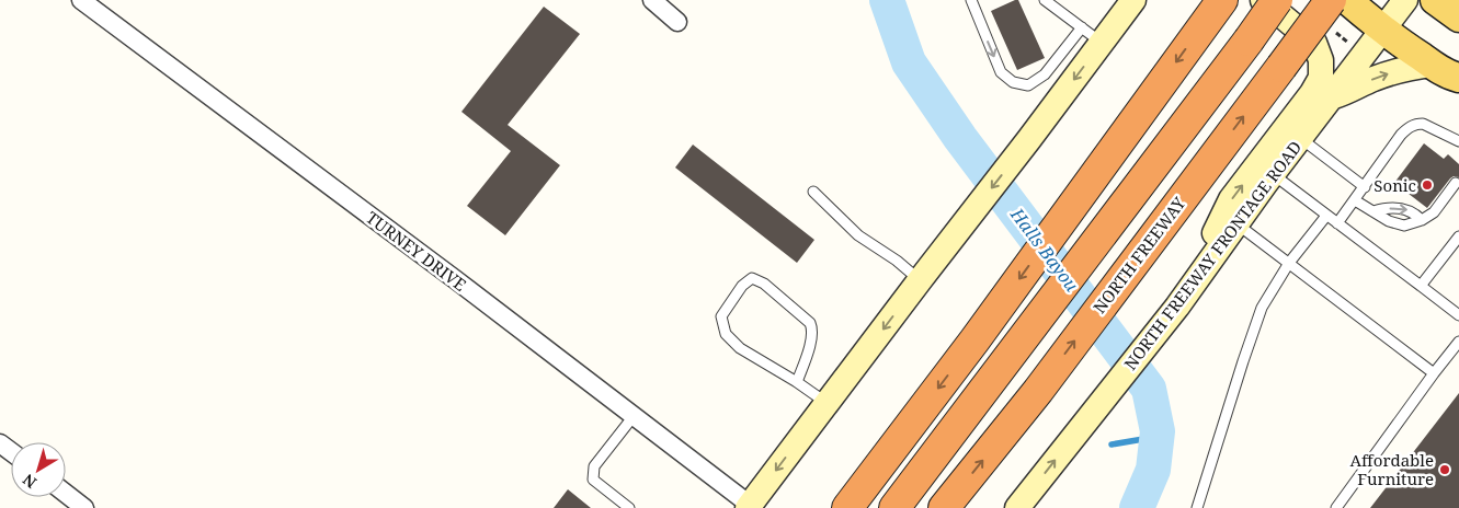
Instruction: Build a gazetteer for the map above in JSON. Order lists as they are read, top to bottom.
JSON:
{
  "streets": {
    "highway": ["NORTH FREEWAY"],
    "main road": ["NORTH FREEWAY FRONTAGE ROAD"],
    "street": ["TURNEY DRIVE"]
  },
  "water": ["Halls Bayou"],
  "places": ["Sonic", "Affordable Furniture"],
  "north": "bottom left"
}
